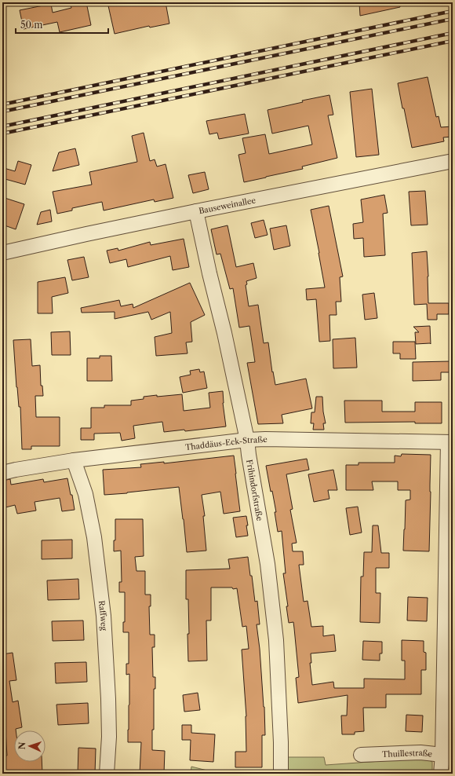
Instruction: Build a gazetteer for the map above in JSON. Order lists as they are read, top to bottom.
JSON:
{
  "streets": {
    "street": [
      "Bauseweinallee",
      "Thaddäus-Eck-Straße",
      "Frihindorfstraße",
      "Raffweg",
      "Thuillestraße"
    ]
  },
  "crossings": [
    ["Bauseweinallee", "Frihindorfstraße"],
    ["Thaddäus-Eck-Straße", "Frihindorfstraße"],
    ["Thaddäus-Eck-Straße", "Raffweg"]
  ],
  "scale_bar": "50 m",
  "north": "left"
}
